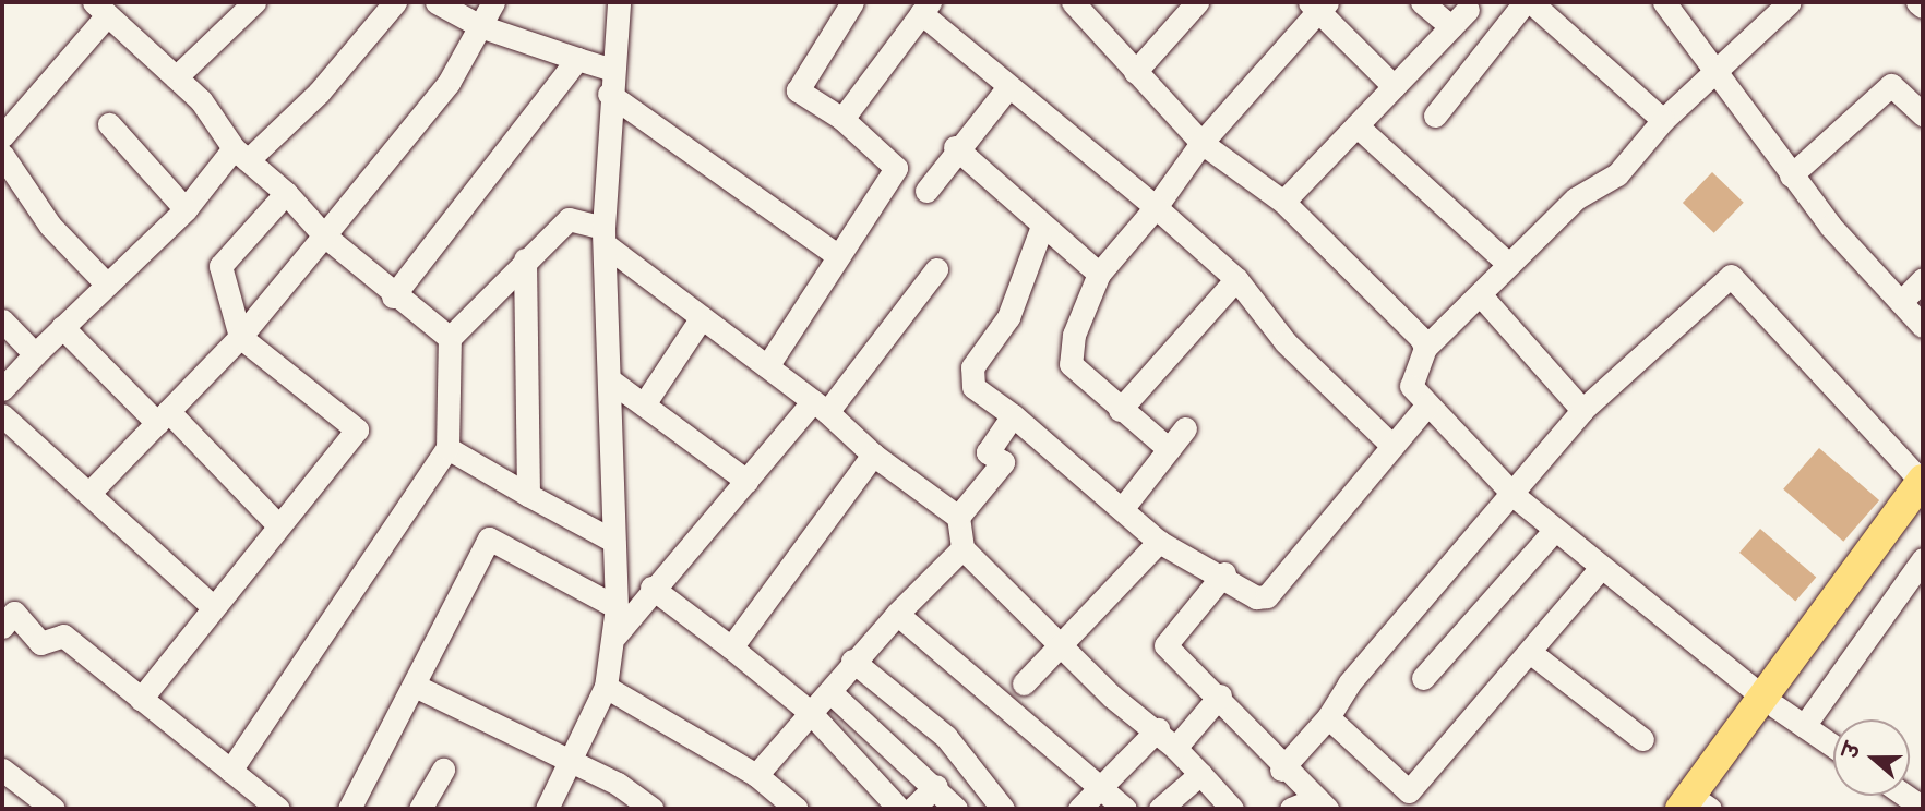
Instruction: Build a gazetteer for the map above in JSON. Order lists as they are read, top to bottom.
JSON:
{
  "north": "left"
}
